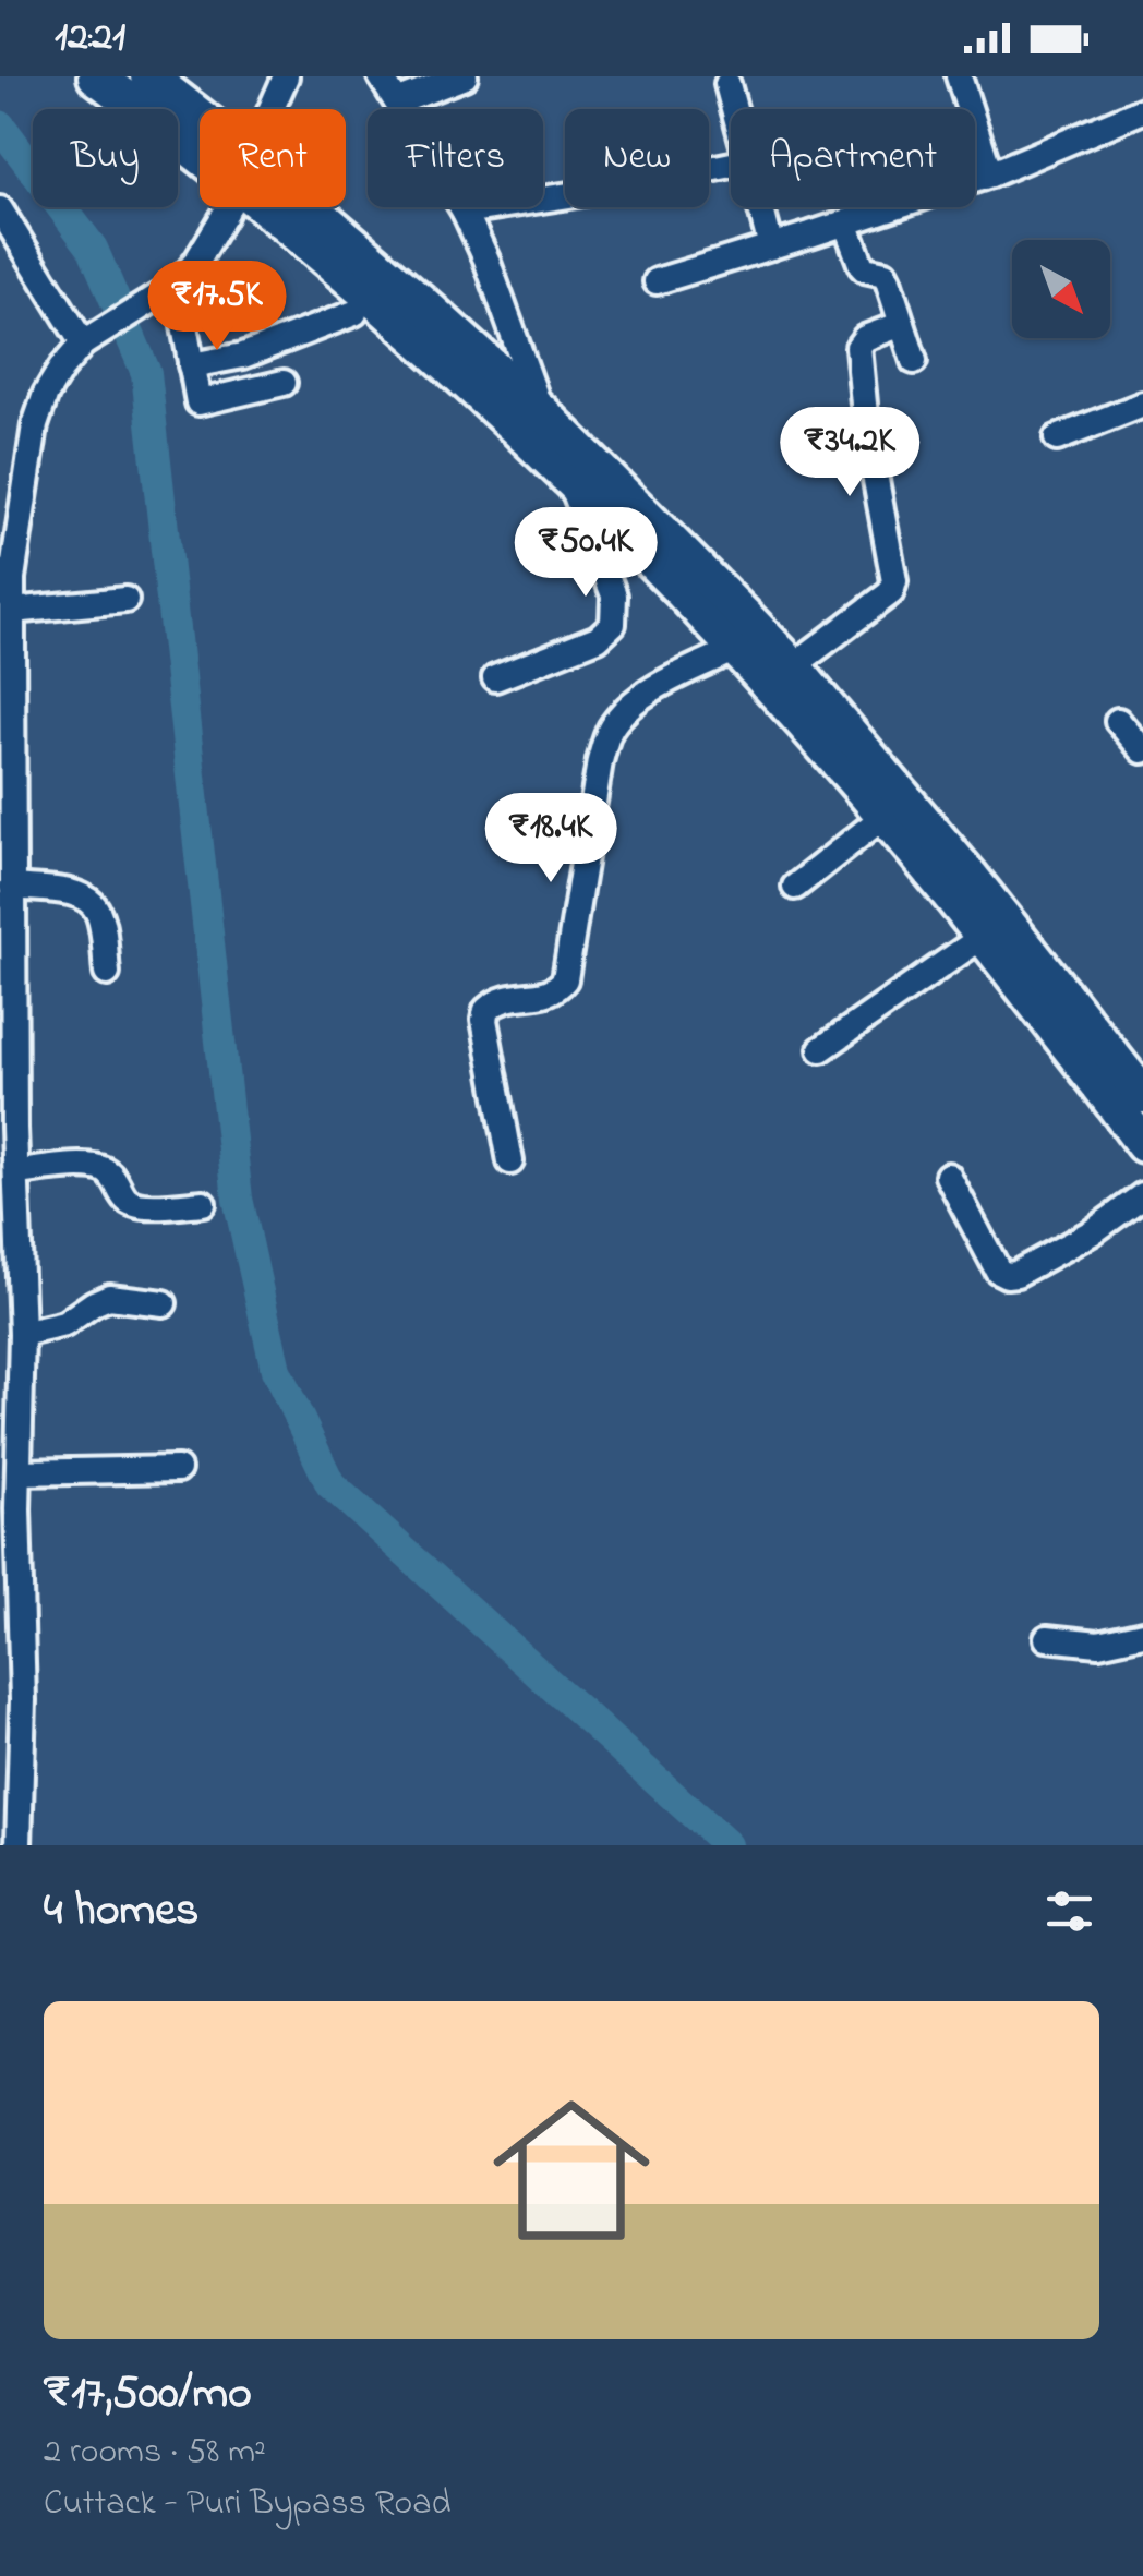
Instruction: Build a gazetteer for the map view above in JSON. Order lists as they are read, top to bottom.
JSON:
{
  "north": "bottom right",
  "page": {
    "status": "12:21",
    "chip": [
      "Buy",
      "Rent",
      "Filters",
      "New",
      "Apartment"
    ],
    "price": [
      "₹17.5K",
      "₹34.2K",
      "₹50.4K",
      "₹18.4K"
    ],
    "heading": "4 homes",
    "list": [
      {
        "name": "₹17,500/mo",
        "note": "2 rooms · 58 m² · Cuttack - Puri Bypass Road"
      }
    ]
  }
}
